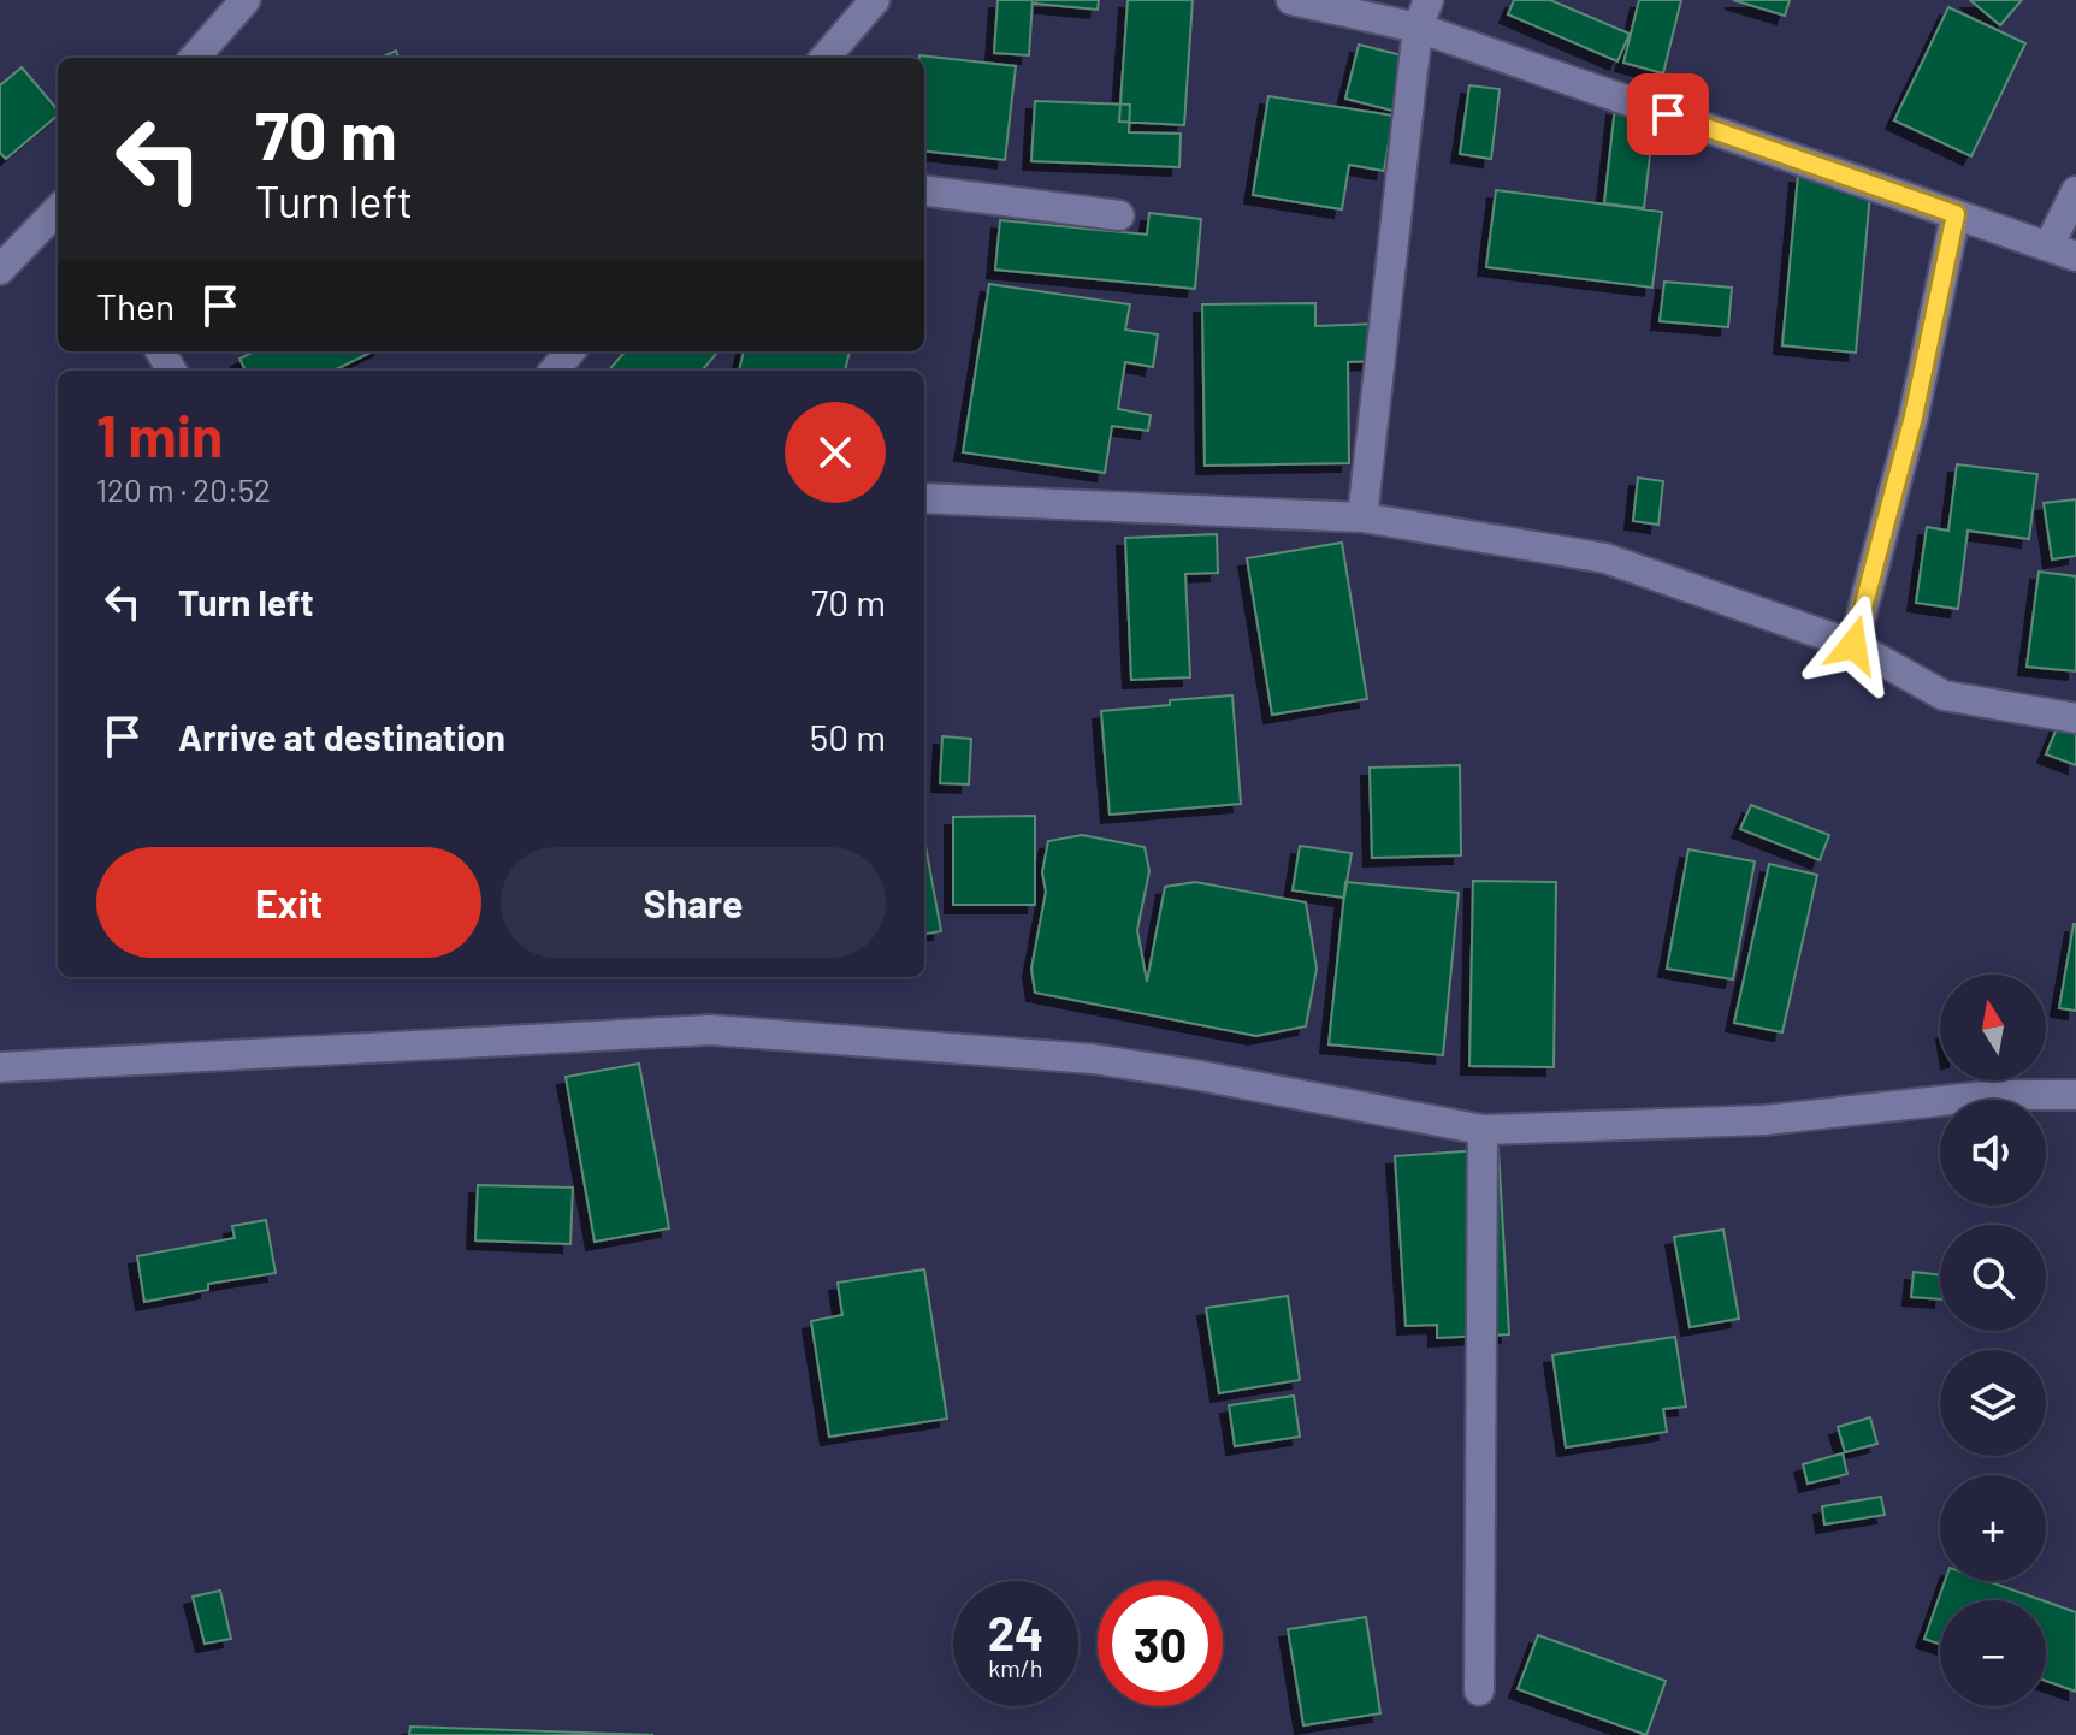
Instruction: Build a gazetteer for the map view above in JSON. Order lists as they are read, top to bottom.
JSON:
{
  "north": "top",
  "page": {
    "turn": ["70 m", "Turn left"],
    "then": "Then",
    "heading": ["1 min", "120 m · 20:52"],
    "list": [
      {
        "name": "Turn left",
        "value": "70 m"
      },
      {
        "name": "Arrive at destination",
        "value": "50 m"
      }
    ],
    "buttons": ["Exit", "Share"],
    "map_buttons": ["+", "−"],
    "speed": "24 km/h",
    "limit": "30"
  }
}
